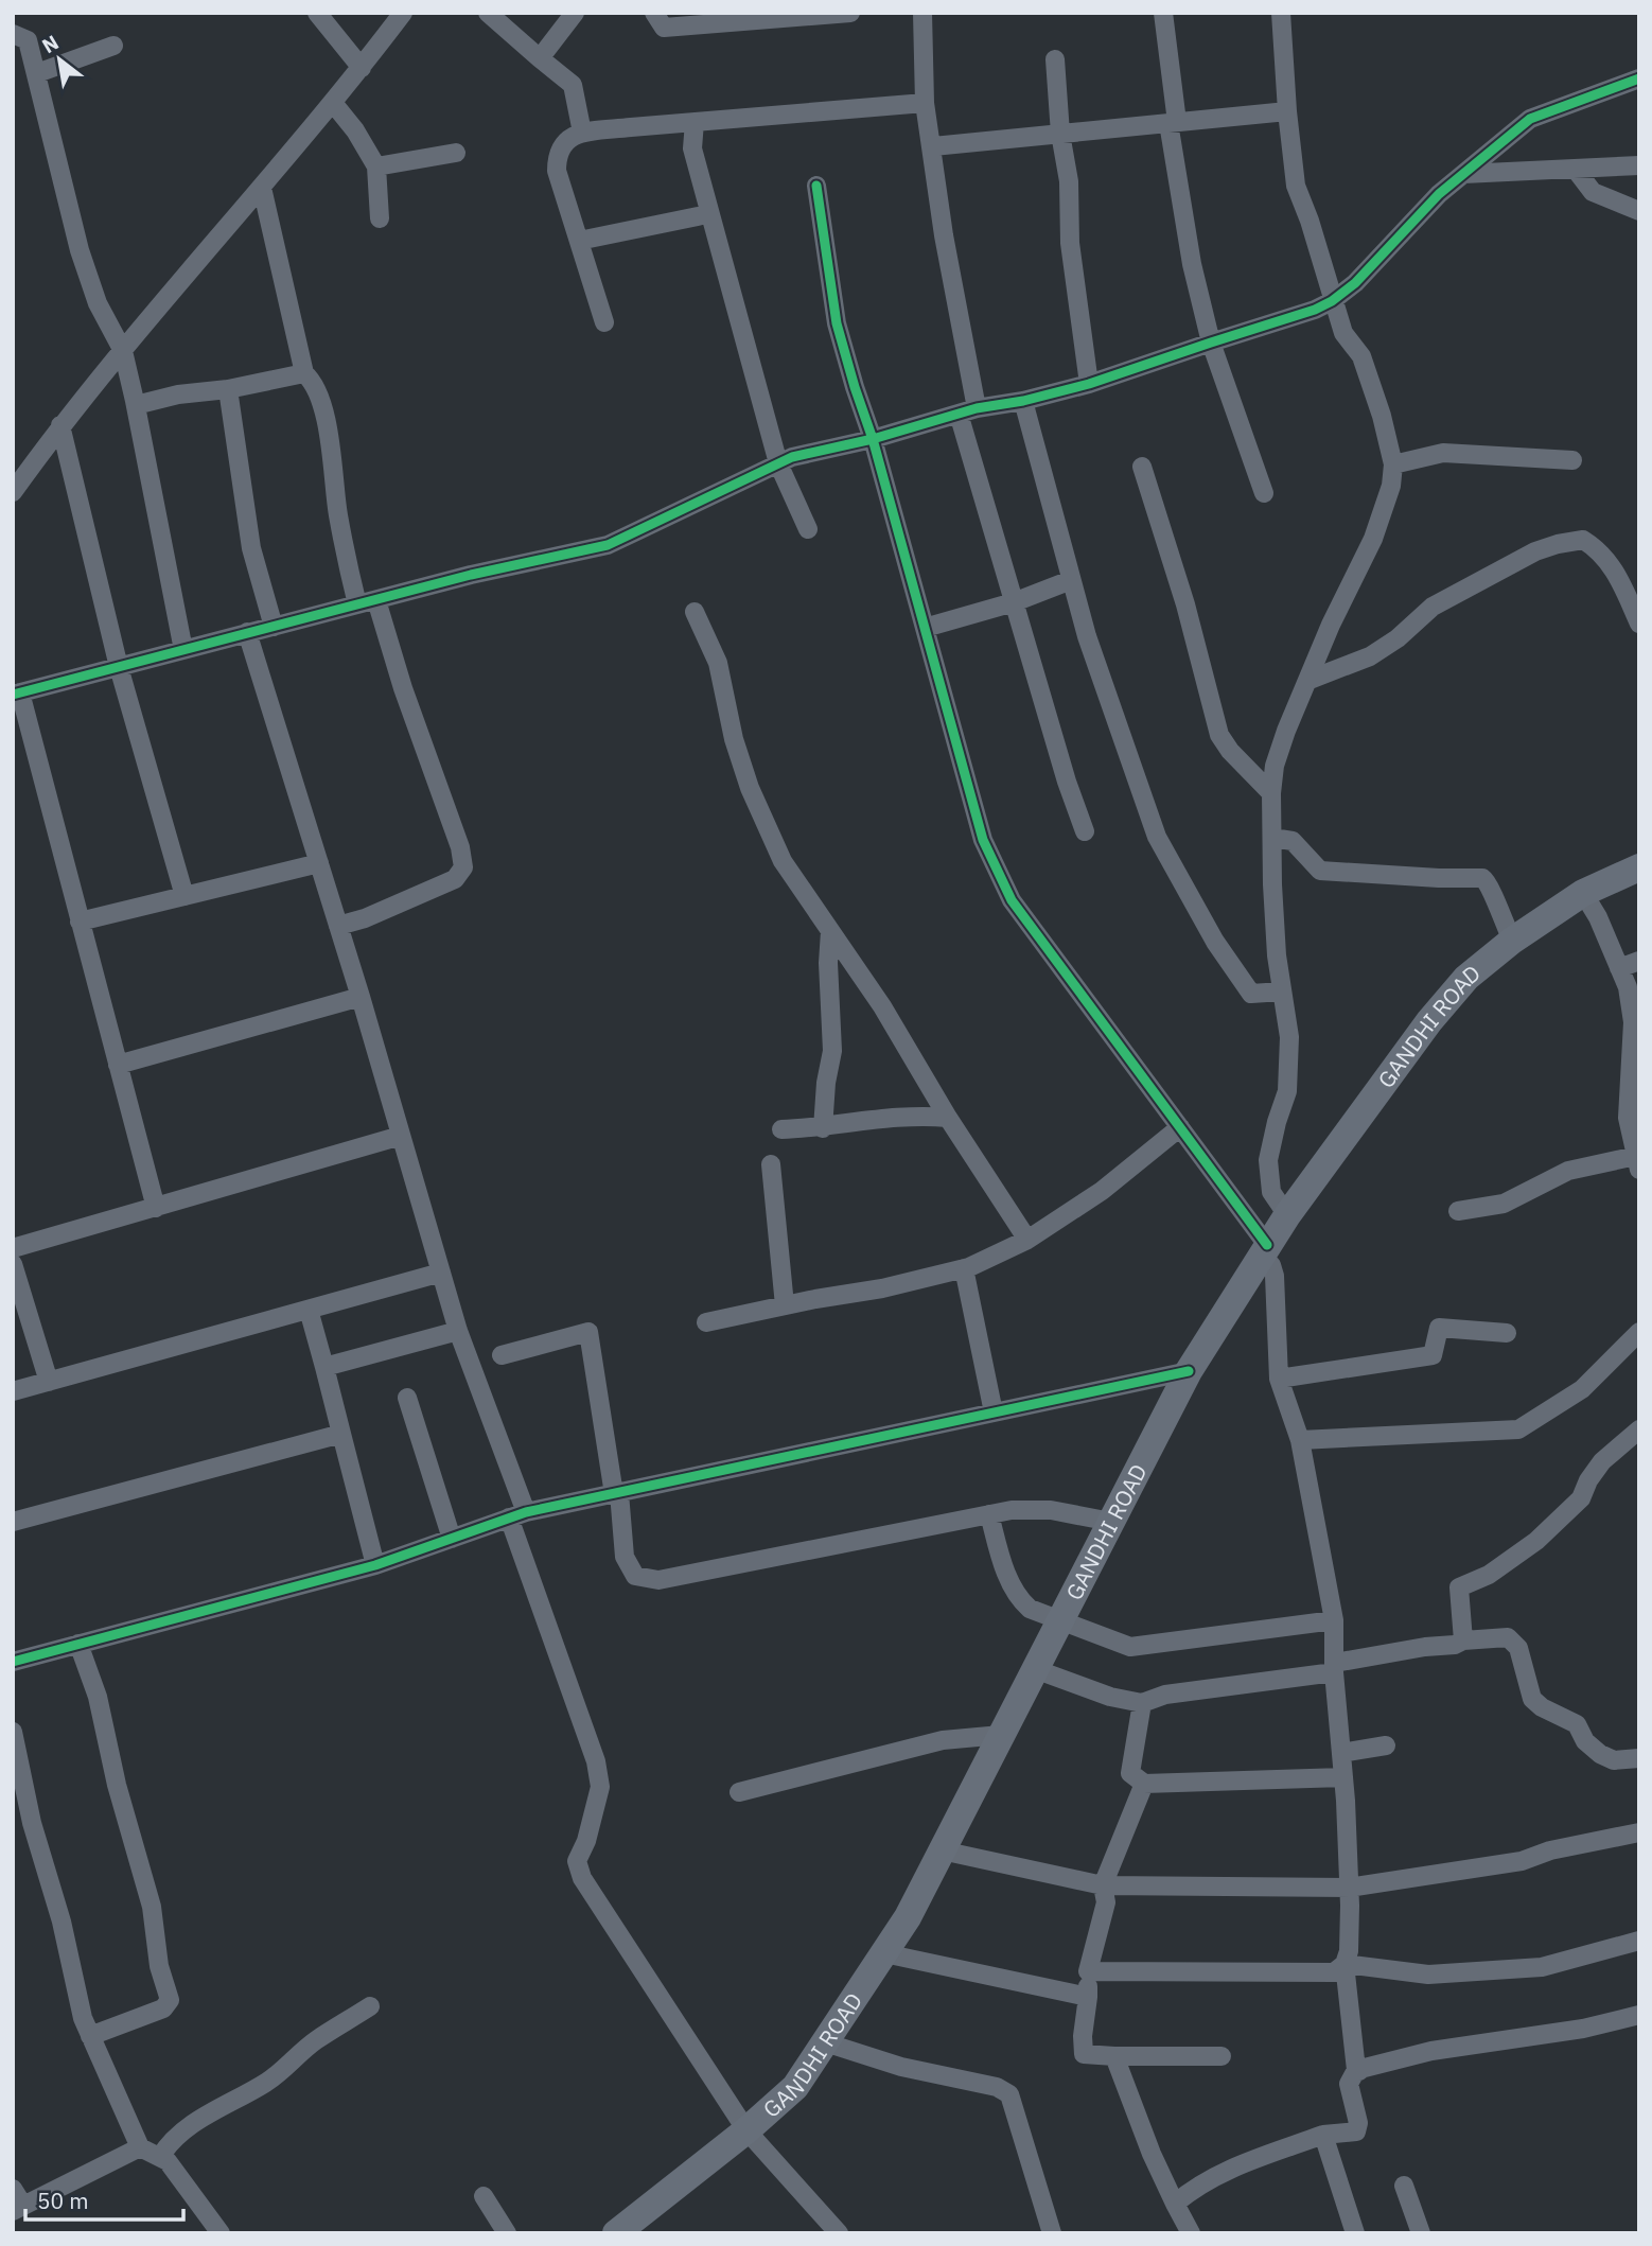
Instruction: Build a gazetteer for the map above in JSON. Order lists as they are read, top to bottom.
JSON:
{
  "streets": {
    "main road": ["GANDHI ROAD"]
  },
  "scale_bar": "50 m",
  "north": "top left"
}
